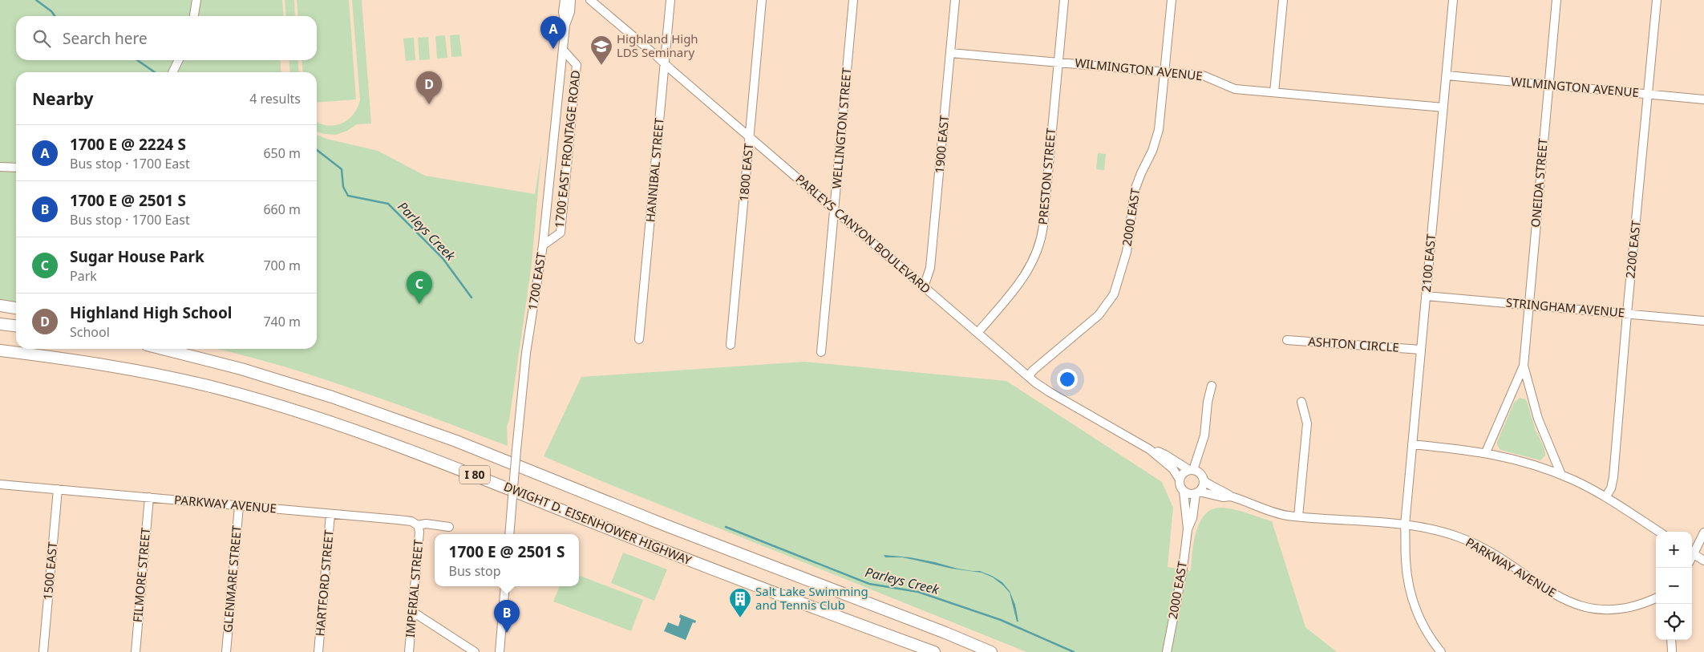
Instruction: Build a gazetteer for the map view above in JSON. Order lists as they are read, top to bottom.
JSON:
{
  "streets": {
    "highway": ["I 80", "DWIGHT D. EISENHOWER HIGHWAY"],
    "street": [
      "WILMINGTON AVENUE",
      "WELLINGTON STREET",
      "1900 EAST",
      "1700 EAST FRONTAGE ROAD",
      "HANNIBAL STREET",
      "1800 EAST",
      "PRESTON STREET",
      "ONEIDA STREET",
      "2000 EAST",
      "PARLEYS CANYON BOULEVARD",
      "2200 EAST",
      "2100 EAST",
      "1700 EAST",
      "STRINGHAM AVENUE",
      "ASHTON CIRCLE",
      "PARKWAY AVENUE",
      "1500 EAST",
      "FILMORE STREET",
      "GLENMARE STREET",
      "HARTFORD STREET",
      "IMPERIAL STREET"
    ]
  },
  "crossings": [
    ["WILMINGTON AVENUE", "1900 EAST"],
    ["WILMINGTON AVENUE", "PRESTON STREET"],
    ["WILMINGTON AVENUE", "ONEIDA STREET"],
    ["WILMINGTON AVENUE", "2000 EAST"],
    ["WILMINGTON AVENUE", "2200 EAST"],
    ["WILMINGTON AVENUE", "2100 EAST"],
    ["WELLINGTON STREET", "PARLEYS CANYON BOULEVARD"],
    ["1900 EAST", "PARLEYS CANYON BOULEVARD"],
    ["1700 EAST FRONTAGE ROAD", "1700 EAST"],
    ["HANNIBAL STREET", "PARLEYS CANYON BOULEVARD"],
    ["1800 EAST", "PARLEYS CANYON BOULEVARD"],
    ["PRESTON STREET", "PARLEYS CANYON BOULEVARD"],
    ["ONEIDA STREET", "STRINGHAM AVENUE"],
    ["2000 EAST", "PARLEYS CANYON BOULEVARD"],
    ["2200 EAST", "STRINGHAM AVENUE"],
    ["2100 EAST", "STRINGHAM AVENUE"],
    ["2100 EAST", "ASHTON CIRCLE"],
    ["2100 EAST", "PARKWAY AVENUE"],
    ["PARKWAY AVENUE", "1500 EAST"],
    ["PARKWAY AVENUE", "FILMORE STREET"],
    ["PARKWAY AVENUE", "GLENMARE STREET"],
    ["PARKWAY AVENUE", "HARTFORD STREET"],
    ["PARKWAY AVENUE", "IMPERIAL STREET"]
  ],
  "water": ["Parleys Creek"],
  "places": {
    "school or university": ["Highland High LDS Seminary"],
    "building": ["Salt Lake Swimming and Tennis Club"]
  },
  "page": {
    "pins": [
      "A",
      "D",
      "C",
      "B"
    ],
    "search": "Search here",
    "heading": ["Nearby", "4 results"],
    "list": [
      {
        "mark": "A",
        "name": "1700 E @ 2224 S",
        "note": "Bus stop · 1700 East",
        "value": "650 m"
      },
      {
        "mark": "B",
        "name": "1700 E @ 2501 S",
        "note": "Bus stop · 1700 East",
        "value": "660 m"
      },
      {
        "mark": "C",
        "name": "Sugar House Park",
        "note": "Park",
        "value": "700 m"
      },
      {
        "mark": "D",
        "name": "Highland High School",
        "note": "School",
        "value": "740 m"
      }
    ],
    "map_buttons": ["+", "−"],
    "popup": ["1700 E @ 2501 S", "Bus stop"]
  }
}
